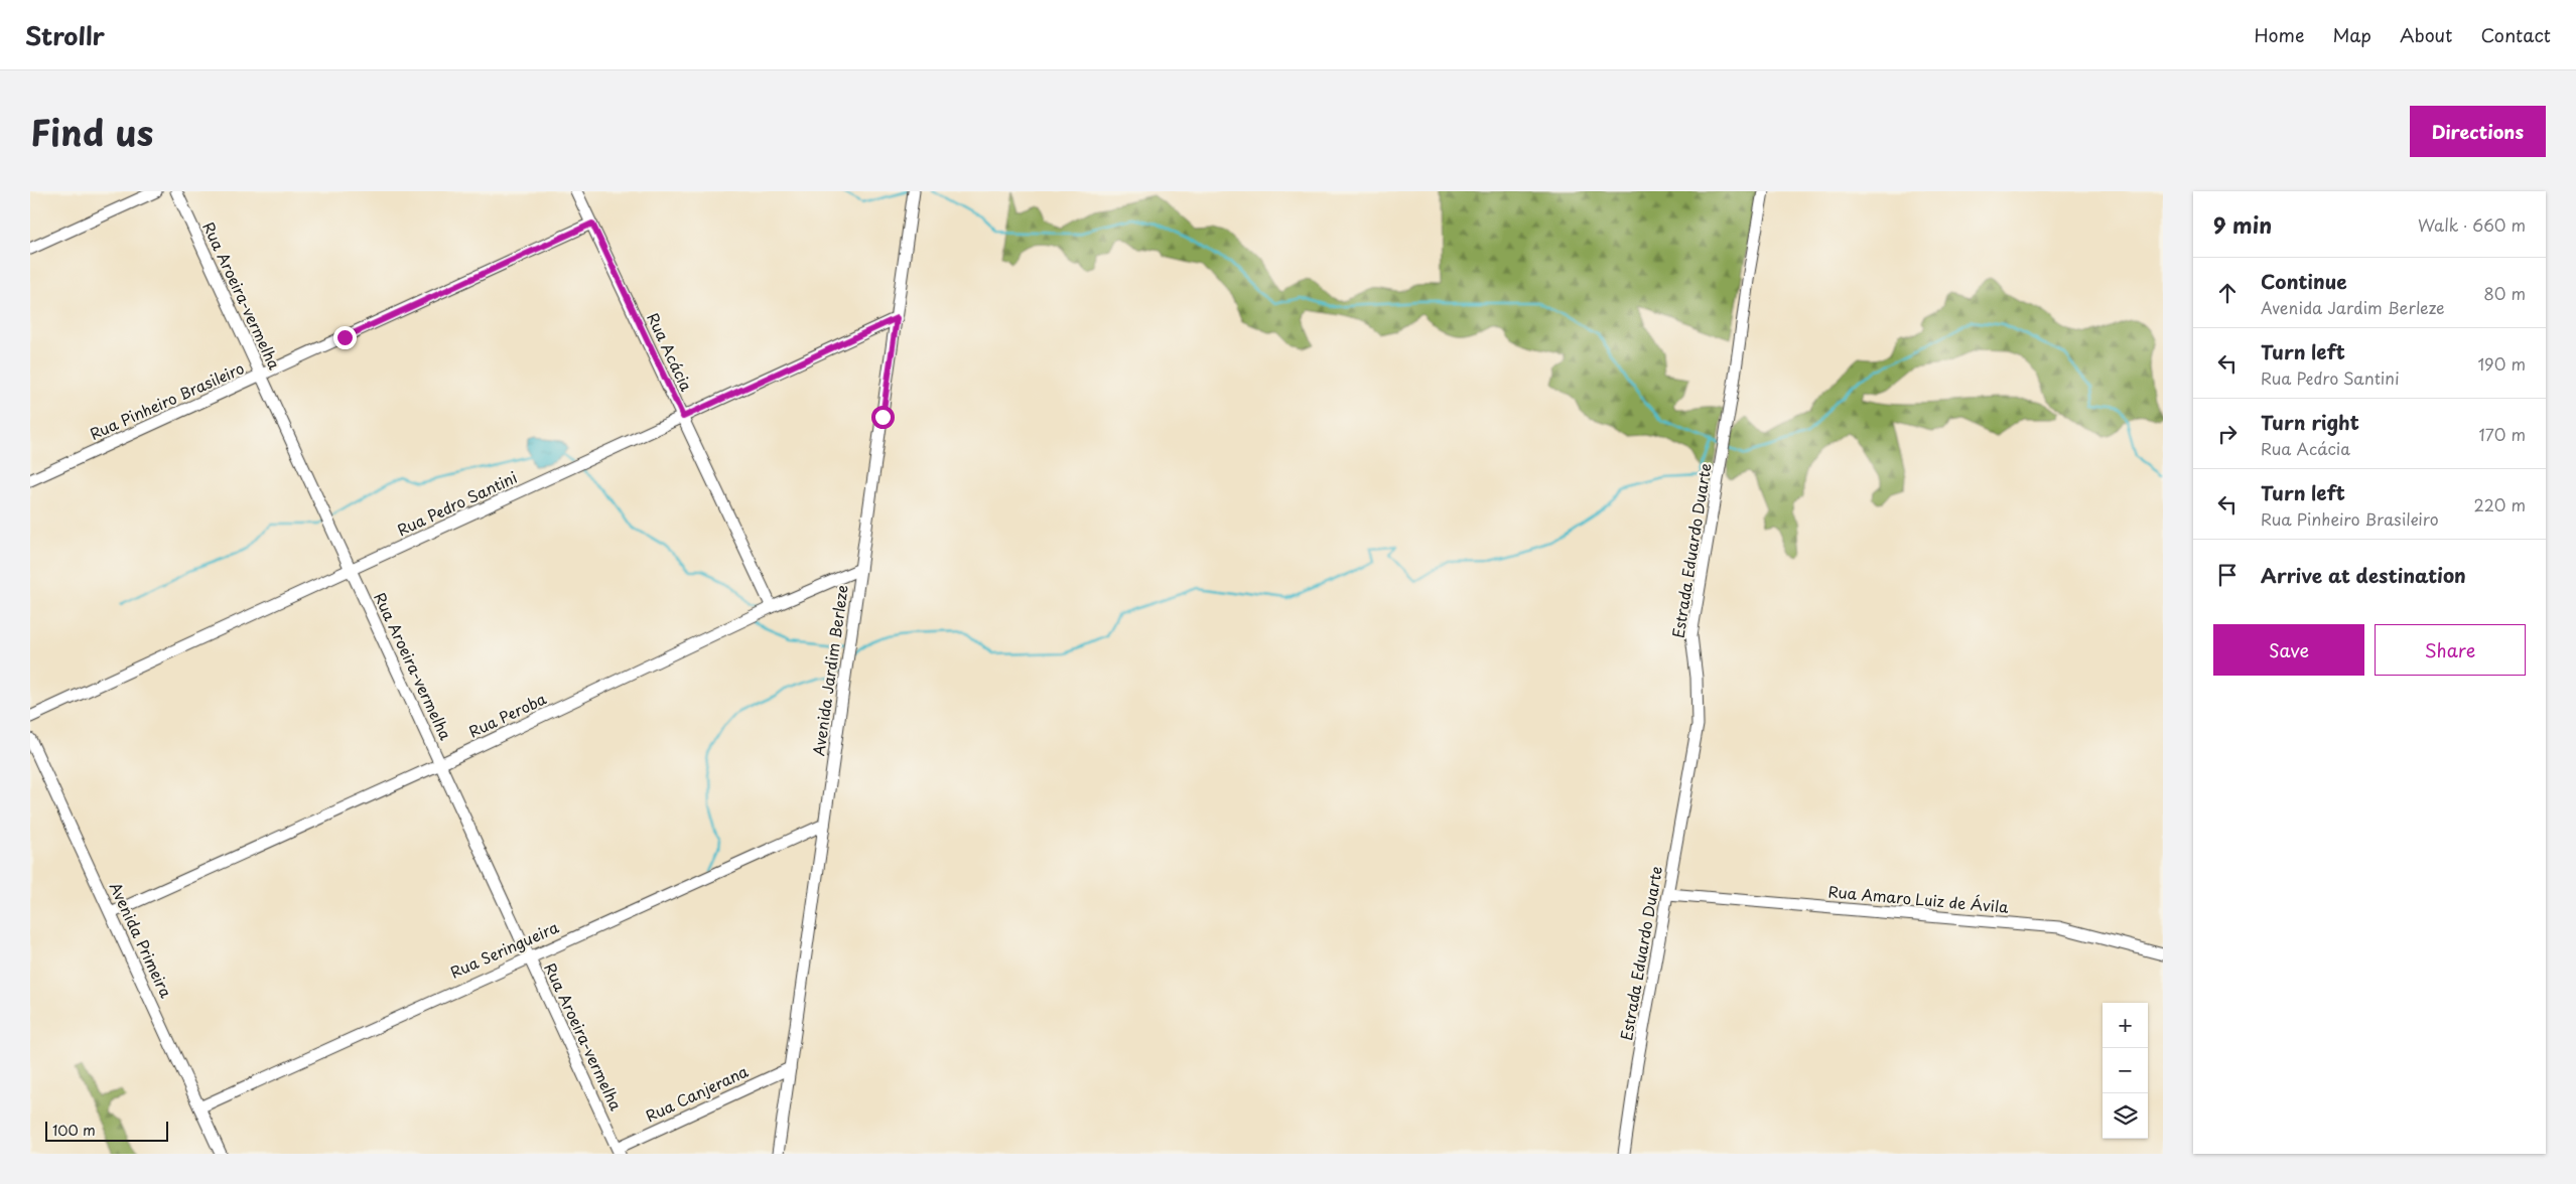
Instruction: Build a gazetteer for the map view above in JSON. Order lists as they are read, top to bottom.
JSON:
{
  "streets": {
    "street": [
      "Rua Aroeira-vermelha",
      "Rua Acácia",
      "Rua Pinheiro Brasileiro",
      "Rua Pedro Santini",
      "Estrada Eduardo Duarte",
      "Avenida Jardim Berleze",
      "Rua Peroba",
      "Rua Amaro Luiz de Ávila",
      "Avenida Primeira",
      "Rua Seringueira",
      "Rua Canjerana"
    ]
  },
  "crossings": [
    ["Rua Aroeira-vermelha", "Rua Pinheiro Brasileiro"],
    ["Rua Aroeira-vermelha", "Rua Pedro Santini"],
    ["Rua Aroeira-vermelha", "Rua Peroba"],
    ["Rua Aroeira-vermelha", "Rua Seringueira"],
    ["Rua Aroeira-vermelha", "Rua Canjerana"],
    ["Rua Acácia", "Rua Pinheiro Brasileiro"],
    ["Rua Acácia", "Rua Pedro Santini"],
    ["Rua Acácia", "Rua Peroba"],
    ["Rua Pedro Santini", "Avenida Jardim Berleze"],
    ["Estrada Eduardo Duarte", "Rua Amaro Luiz de Ávila"],
    ["Avenida Jardim Berleze", "Rua Peroba"],
    ["Avenida Jardim Berleze", "Rua Seringueira"],
    ["Avenida Jardim Berleze", "Rua Canjerana"],
    ["Rua Peroba", "Avenida Primeira"],
    ["Avenida Primeira", "Rua Seringueira"]
  ],
  "scale_bar": "100 m",
  "page": {
    "header": "Strollr",
    "nav": [
      "Home",
      "Map",
      "About",
      "Contact"
    ],
    "title": "Find us",
    "buttons": [
      "Directions",
      ["Save", "Share"]
    ],
    "heading": ["9 min", "Walk · 660 m"],
    "list": [
      ["Continue", "Avenida Jardim Berleze", "80 m"],
      ["Turn left", "Rua Pedro Santini", "190 m"],
      ["Turn right", "Rua Acácia", "170 m"],
      ["Turn left", "Rua Pinheiro Brasileiro", "220 m"],
      "Arrive at destination"
    ],
    "map_buttons": ["+", "−"],
    "scale": "100 m"
  }
}
